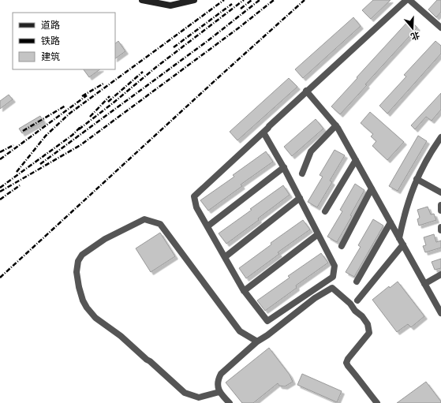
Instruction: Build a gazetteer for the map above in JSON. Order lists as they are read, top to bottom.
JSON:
{
  "legend": ["道路", "铁路", "建筑"],
  "north": "bottom"
}
